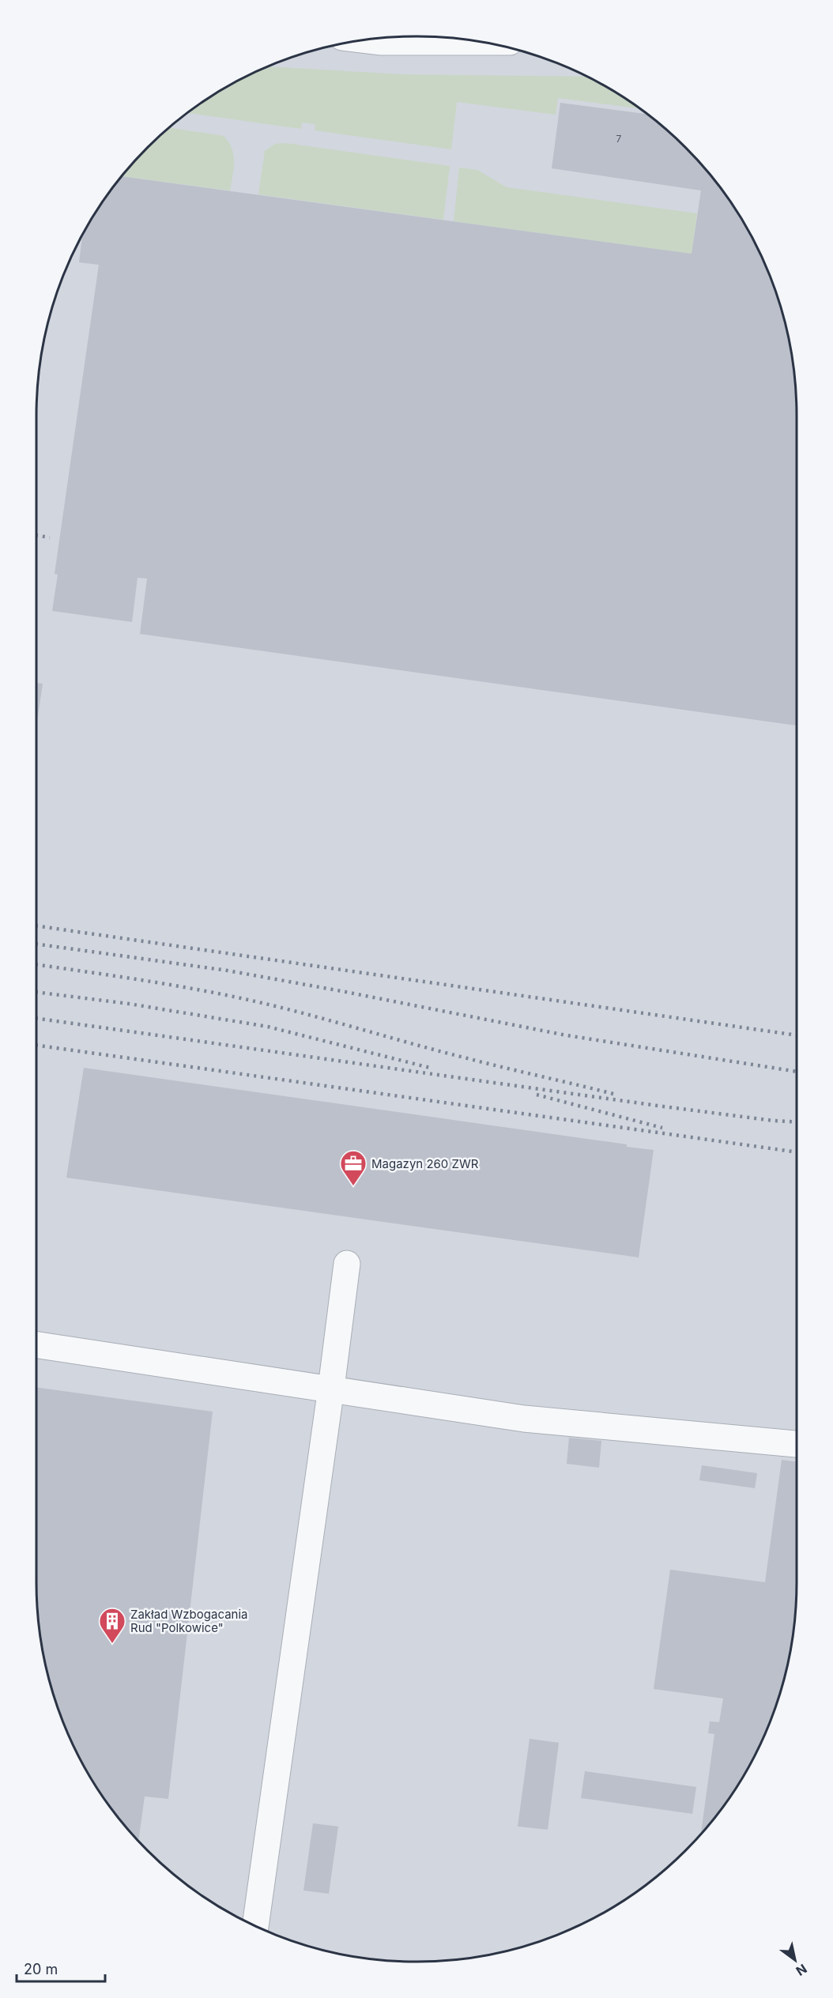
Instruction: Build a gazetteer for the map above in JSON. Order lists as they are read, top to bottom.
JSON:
{
  "places": {
    "office": ["Magazyn 260 ZWR"],
    "building": ["Zakład Wzbogacania Rud \"Polkowice\""]
  },
  "house_numbers": ["7"],
  "scale_bar": "20 m",
  "north": "bottom right"
}
